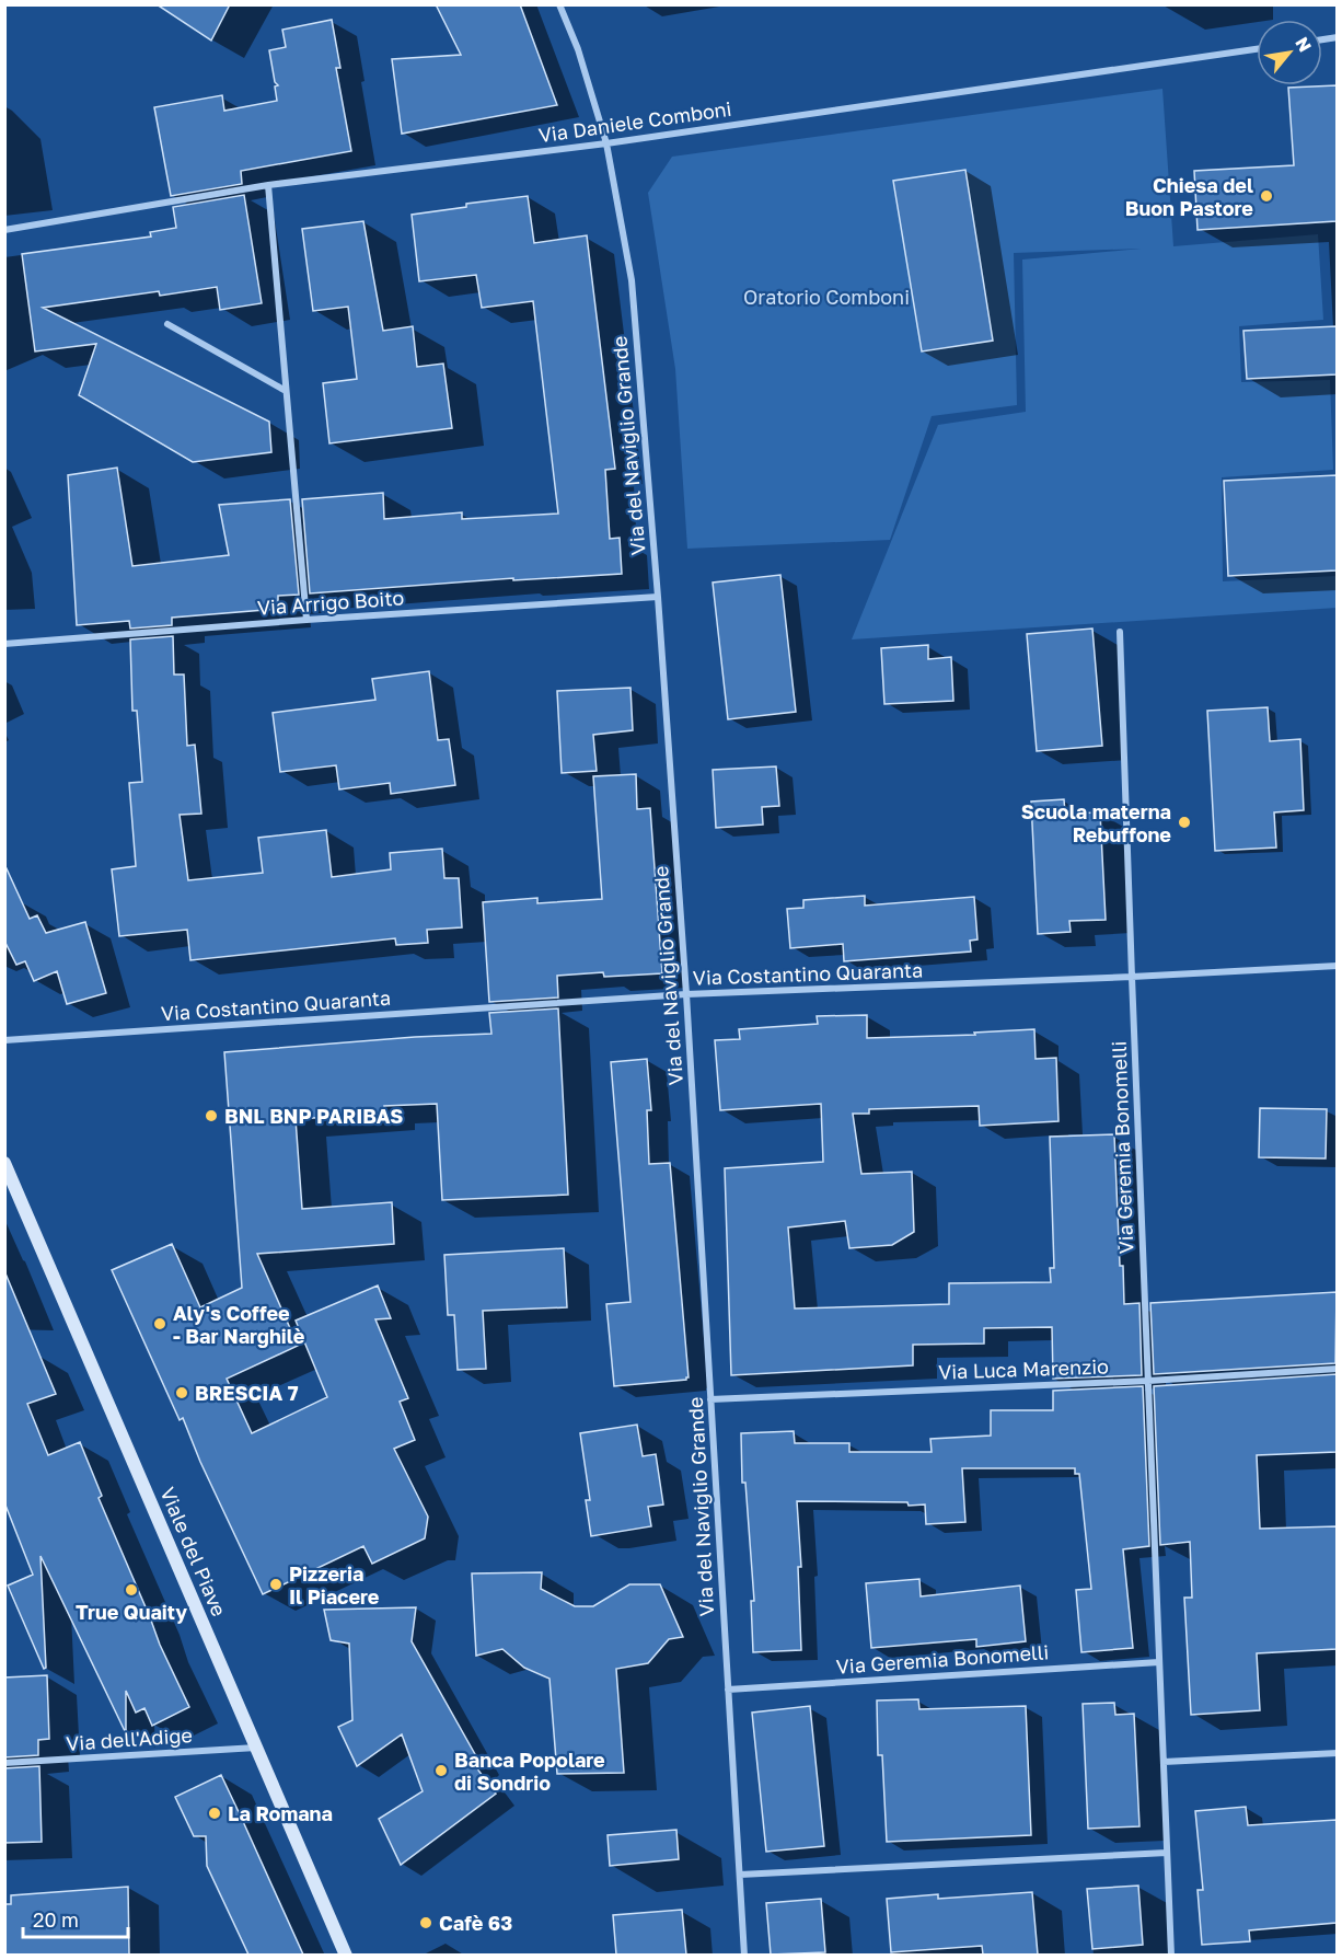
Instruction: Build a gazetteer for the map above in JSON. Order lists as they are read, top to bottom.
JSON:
{
  "streets": {
    "main road": ["Viale del Piave"],
    "street": [
      "Via Daniele Comboni",
      "Via del Naviglio Grande",
      "Via Arrigo Boito",
      "Via Costantino Quaranta",
      "Via Geremia Bonomelli",
      "Via Luca Marenzio",
      "Via dell'Adige"
    ]
  },
  "crossings": [
    ["Via Daniele Comboni", "Via del Naviglio Grande"],
    ["Via del Naviglio Grande", "Via Arrigo Boito"],
    ["Via del Naviglio Grande", "Via Costantino Quaranta"],
    ["Via del Naviglio Grande", "Via Geremia Bonomelli"],
    ["Via del Naviglio Grande", "Via Luca Marenzio"],
    ["Via Costantino Quaranta", "Via Geremia Bonomelli"],
    ["Via Geremia Bonomelli", "Via Luca Marenzio"],
    ["Viale del Piave", "Via dell'Adige"]
  ],
  "parks": ["Oratorio Comboni"],
  "places": [
    "Chiesa del Buon Pastore",
    "Scuola materna Rebuffone",
    "BNL BNP PARIBAS",
    "Aly's Coffee - Bar Narghilè",
    "BRESCIA 7",
    "Pizzeria Il Piacere",
    "True Quaity",
    "Banca Popolare di Sondrio",
    "La Romana",
    "Cafè 63"
  ],
  "scale_bar": "20 m",
  "north": "top right"
}
